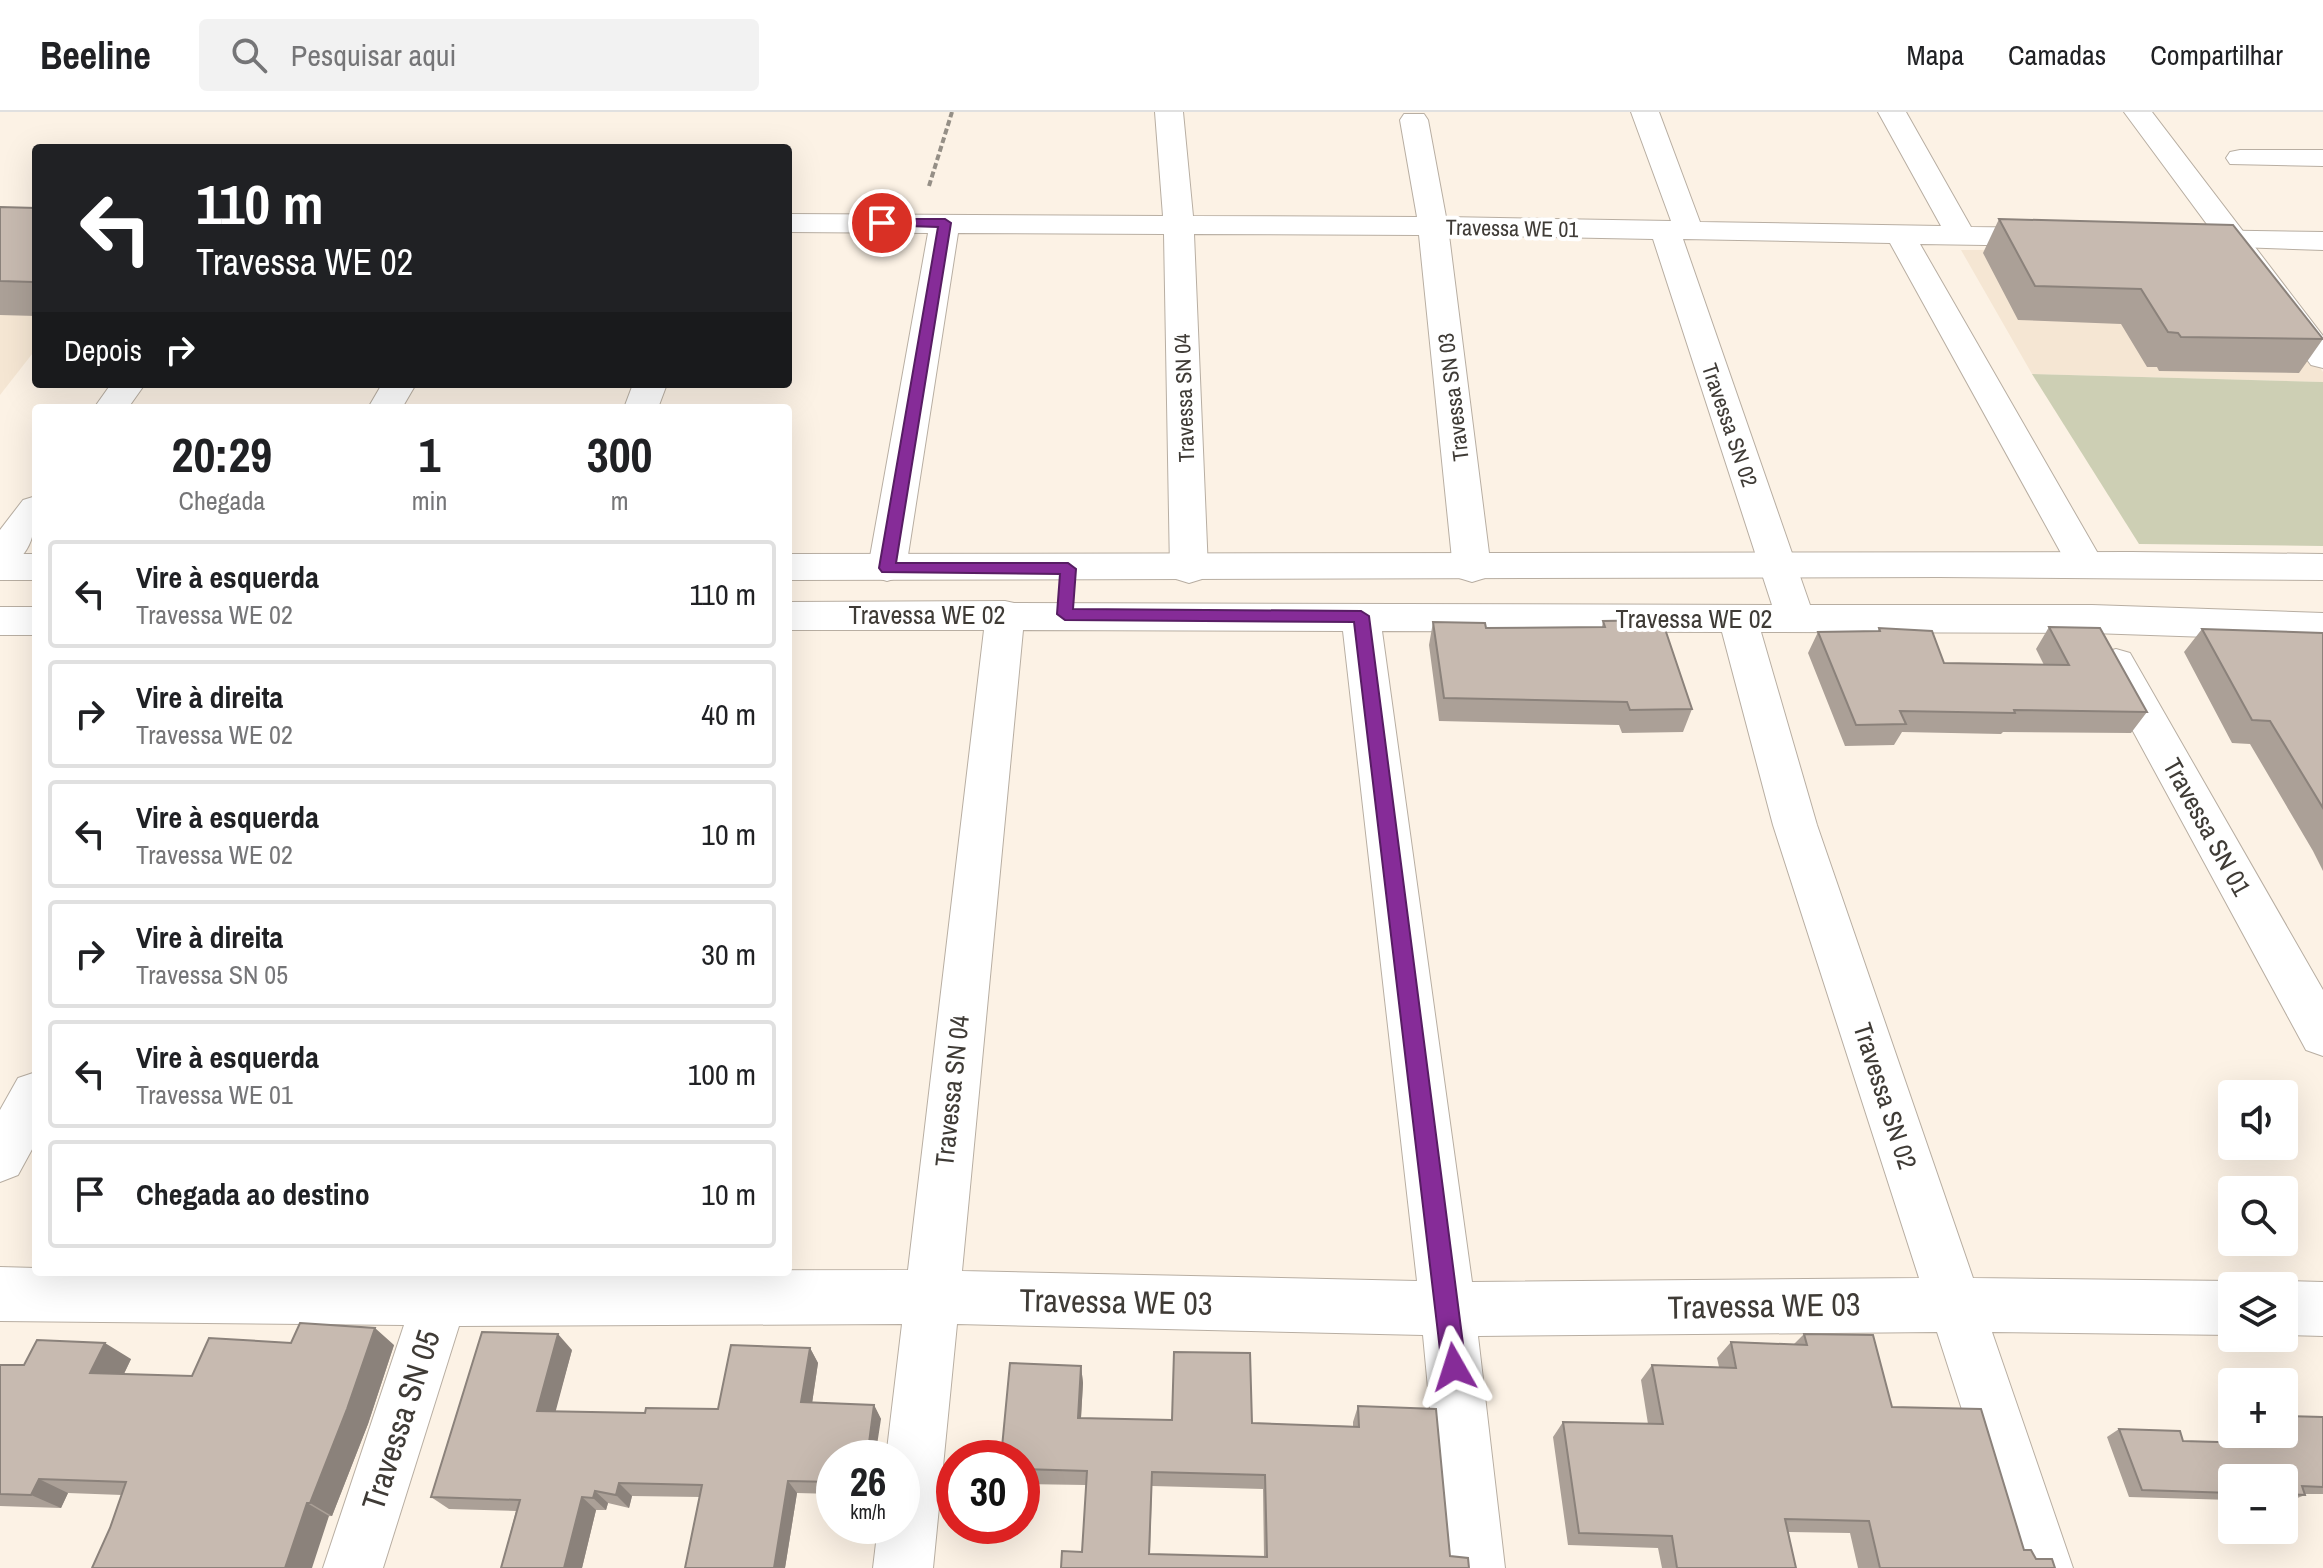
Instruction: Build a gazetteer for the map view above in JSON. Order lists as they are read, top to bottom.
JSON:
{
  "streets": {
    "street": [
      "Travessa WE 01",
      "Travessa SN 03",
      "Travessa SN 04",
      "Travessa SN 02",
      "Travessa WE 02",
      "Travessa SN 01",
      "Travessa WE 03",
      "Travessa SN 05"
    ]
  },
  "crossings": [
    ["Travessa WE 01", "Travessa SN 03"],
    ["Travessa WE 01", "Travessa SN 04"],
    ["Travessa WE 01", "Travessa SN 02"],
    ["Travessa SN 03", "Travessa WE 02"],
    ["Travessa SN 04", "Travessa WE 02"],
    ["Travessa SN 04", "Travessa WE 03"],
    ["Travessa SN 02", "Travessa WE 02"],
    ["Travessa SN 02", "Travessa WE 03"],
    ["Travessa WE 02", "Travessa SN 01"],
    ["Travessa WE 03", "Travessa SN 05"]
  ],
  "page": {
    "header": "Beeline",
    "search": "Pesquisar aqui",
    "nav": ["Mapa", "Camadas", "Compartilhar"],
    "turn": ["110 m", "Travessa WE 02"],
    "then": "Depois",
    "eta": [
      "20:29",
      "Chegada",
      "1",
      "min",
      "300",
      "m"
    ],
    "list": [
      {
        "name": "Vire à esquerda",
        "note": "Travessa WE 02",
        "value": "110 m"
      },
      {
        "name": "Vire à direita",
        "note": "Travessa WE 02",
        "value": "40 m"
      },
      {
        "name": "Vire à esquerda",
        "note": "Travessa WE 02",
        "value": "10 m"
      },
      {
        "name": "Vire à direita",
        "note": "Travessa SN 05",
        "value": "30 m"
      },
      {
        "name": "Vire à esquerda",
        "note": "Travessa WE 01",
        "value": "100 m"
      },
      {
        "name": "Chegada ao destino",
        "value": "10 m"
      }
    ],
    "map_buttons": ["+", "−"],
    "speed": "26 km/h",
    "limit": "30"
  }
}
